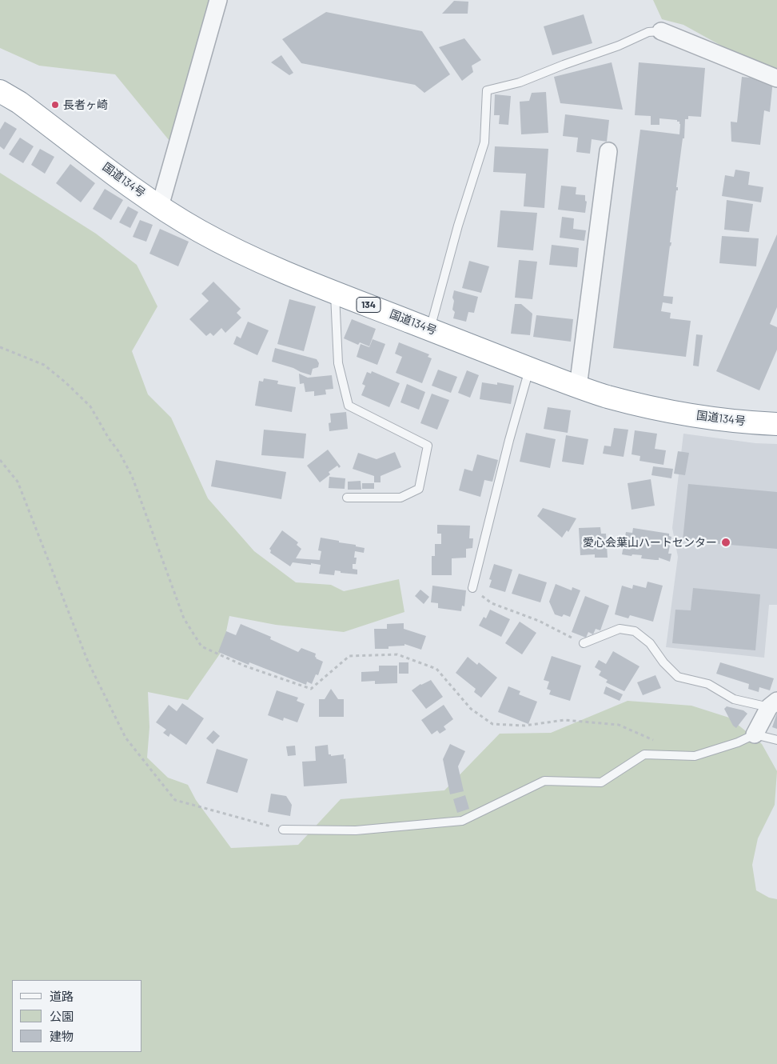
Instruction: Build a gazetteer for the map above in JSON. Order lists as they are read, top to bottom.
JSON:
{
  "streets": {
    "highway": ["国道134号", "134"]
  },
  "places": ["長者ヶ崎", "愛心会葉山ハートセンター"],
  "legend": ["道路", "公園", "建物"]
}
